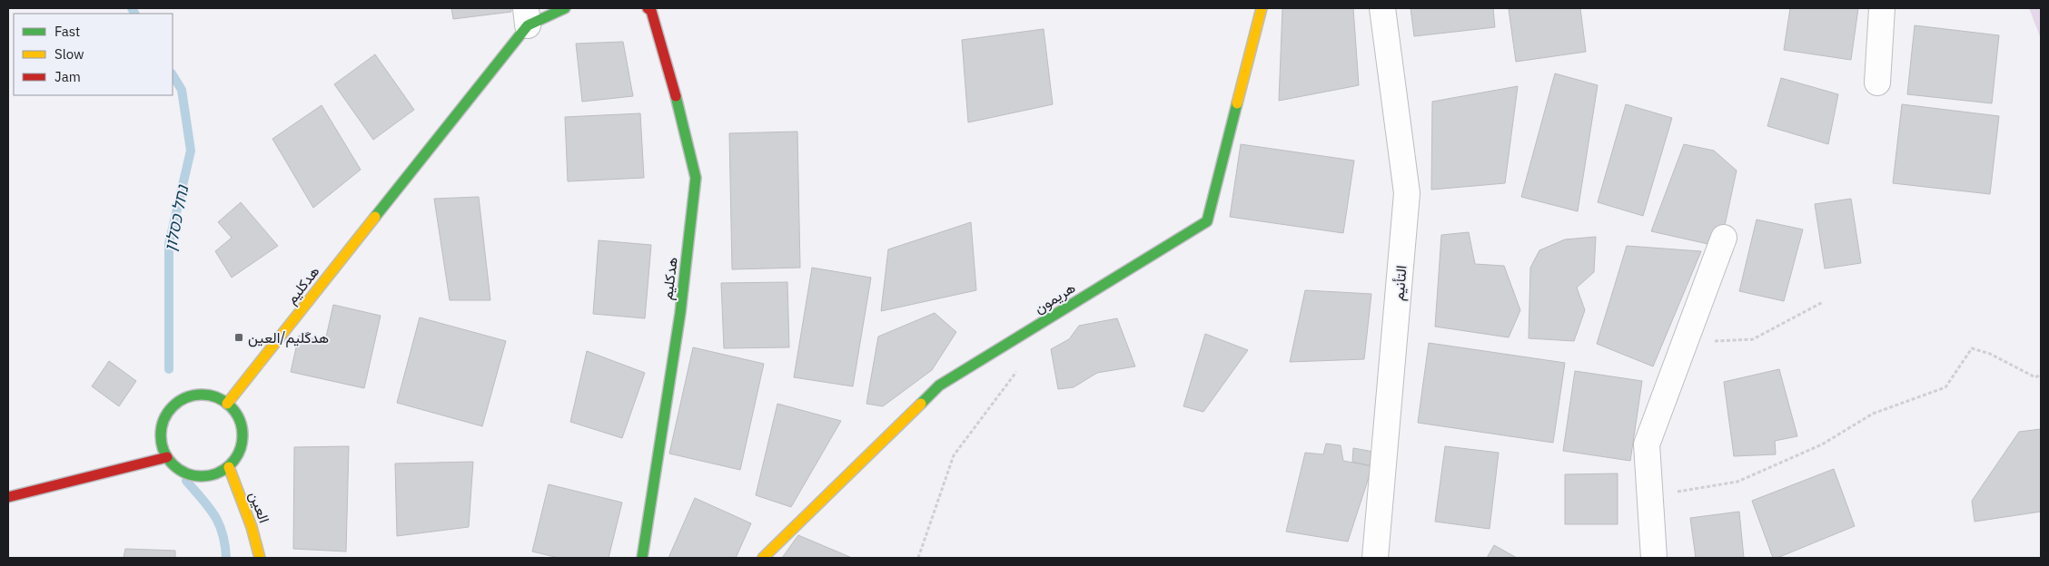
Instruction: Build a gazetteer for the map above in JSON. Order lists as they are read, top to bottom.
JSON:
{
  "streets": {
    "street": [
      "هدكليم",
      "التأنيم",
      "هريمون",
      "العين"
    ]
  },
  "crossings": [
    ["هدكليم", "العين"]
  ],
  "water": ["נחל כסלון"],
  "places": {
    "transit": ["هدكَليم/العين"]
  },
  "legend": ["Fast", "Slow", "Jam"]
}
